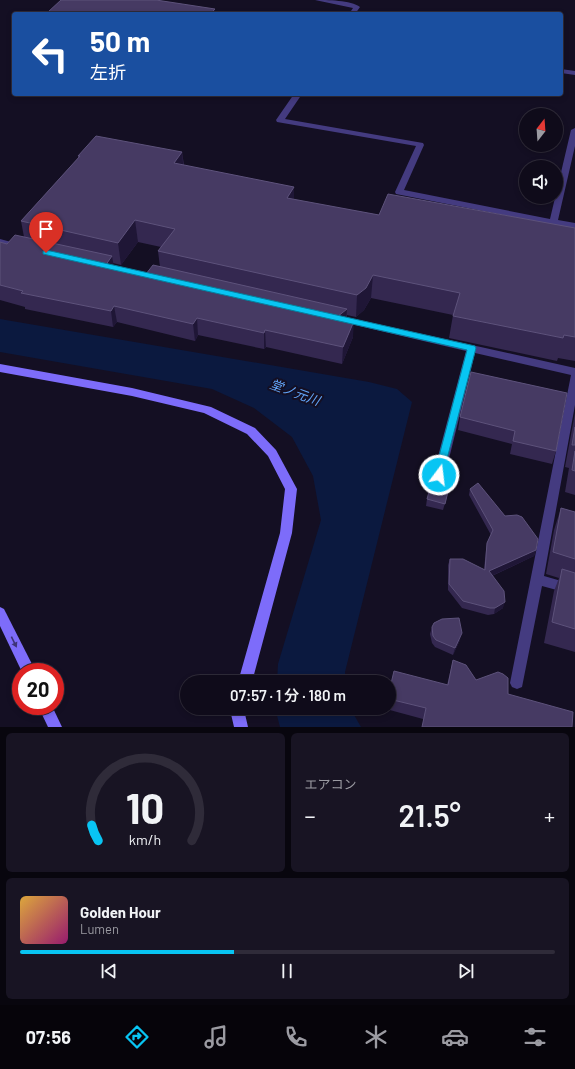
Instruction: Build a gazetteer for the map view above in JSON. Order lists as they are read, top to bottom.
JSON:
{
  "water": ["堂ノ元川"],
  "north": "top",
  "page": {
    "turn": ["50 m", "左折"],
    "limit": "20",
    "trip": "07:57 · 1 分 · 180 m",
    "tile": "エアコン",
    "heat": ["−", "21.5°", "+"],
    "song": ["Golden Hour", "Lumen"],
    "tabs": "07:56",
    "gauge": ["10", "km/h"]
  }
}
